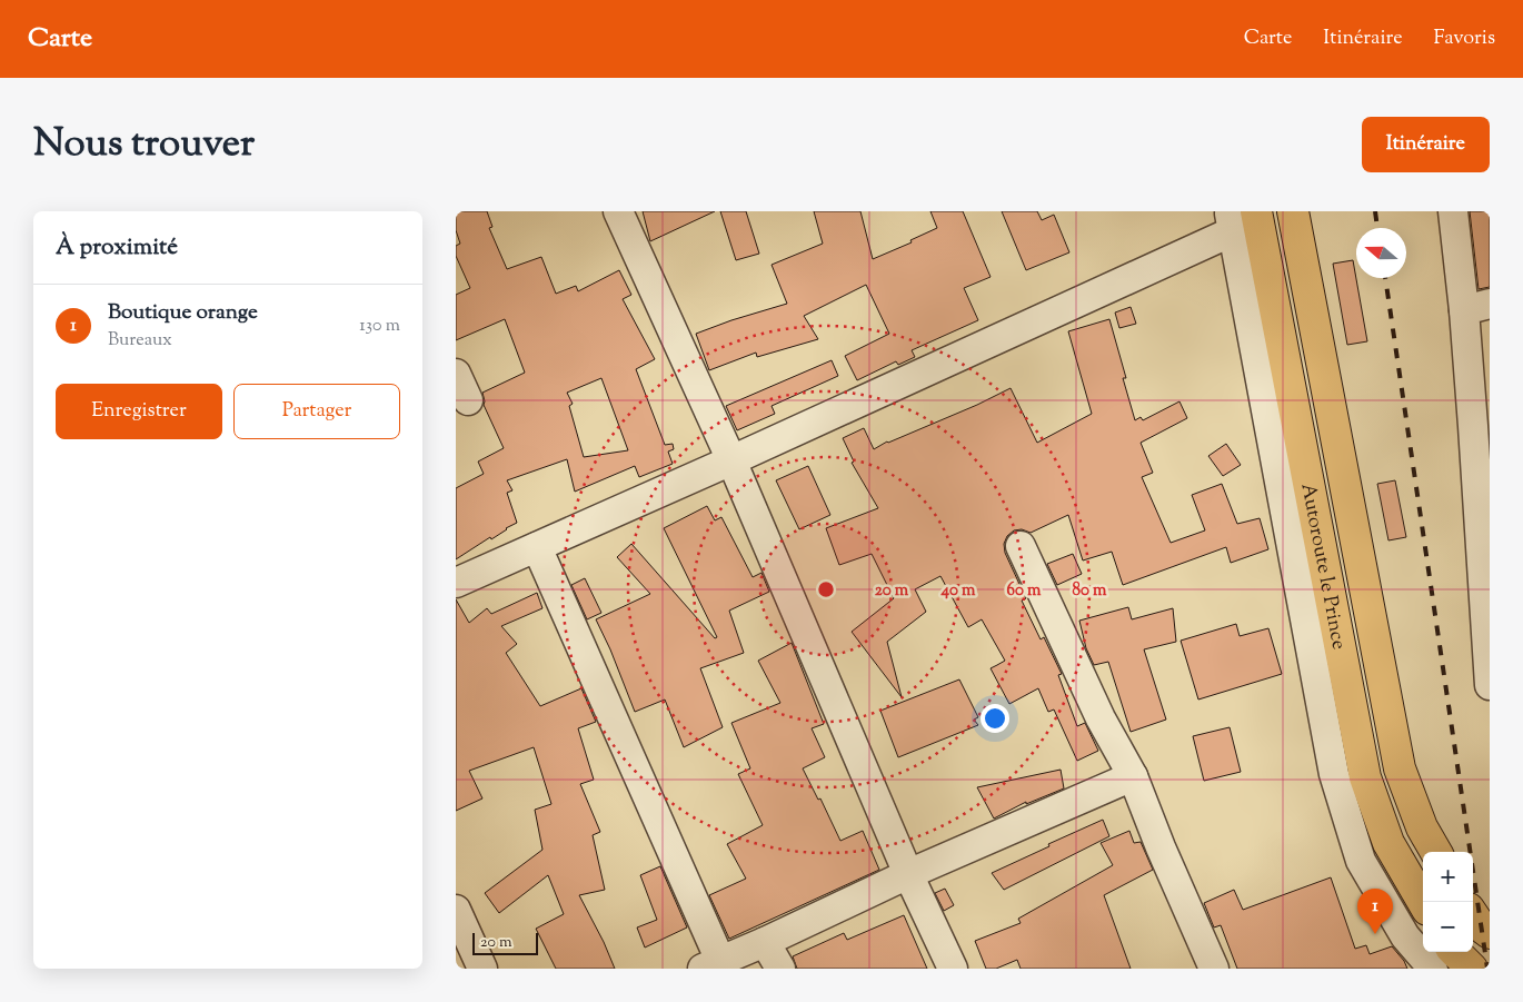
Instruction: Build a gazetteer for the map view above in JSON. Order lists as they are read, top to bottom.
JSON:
{
  "streets": {
    "main road": ["Autoroute le Prince"]
  },
  "scale_bar": "20 m",
  "north": "left",
  "page": {
    "header": "Carte",
    "nav": ["Carte", "Itinéraire", "Favoris"],
    "title": "Nous trouver",
    "buttons": [
      "Itinéraire",
      ["Enregistrer", "Partager"]
    ],
    "heading": "À proximité",
    "list": [
      {
        "mark": "1",
        "name": "Boutique orange",
        "note": "Bureaux",
        "value": "130 m"
      }
    ],
    "map_buttons": ["+", "−"],
    "pins": "1",
    "scale": "20 m"
  },
  "rings": [
    "20 m",
    "40 m",
    "60 m",
    "80 m"
  ]
}
